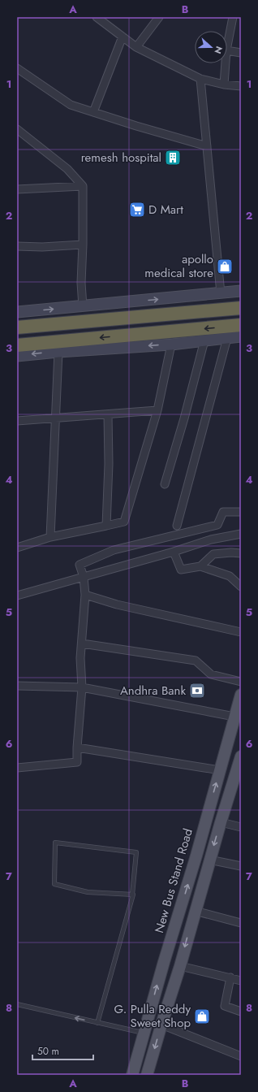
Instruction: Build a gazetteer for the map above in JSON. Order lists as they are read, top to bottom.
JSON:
{
  "streets": {
    "main road": ["New Bus Stand Road"]
  },
  "places": {
    "building": ["remesh hospital"],
    "supermarket": ["D Mart"],
    "shop": ["apollo medical store", "G. Pulla Reddy Sweet Shop"],
    "bank": ["Andhra Bank"]
  },
  "scale_bar": "50 m",
  "north": "right",
  "grid": {
    "columns": ["A", "B"],
    "rows": [
      "1",
      "2",
      "3",
      "4",
      "5",
      "6",
      "7",
      "8"
    ]
  }
}
